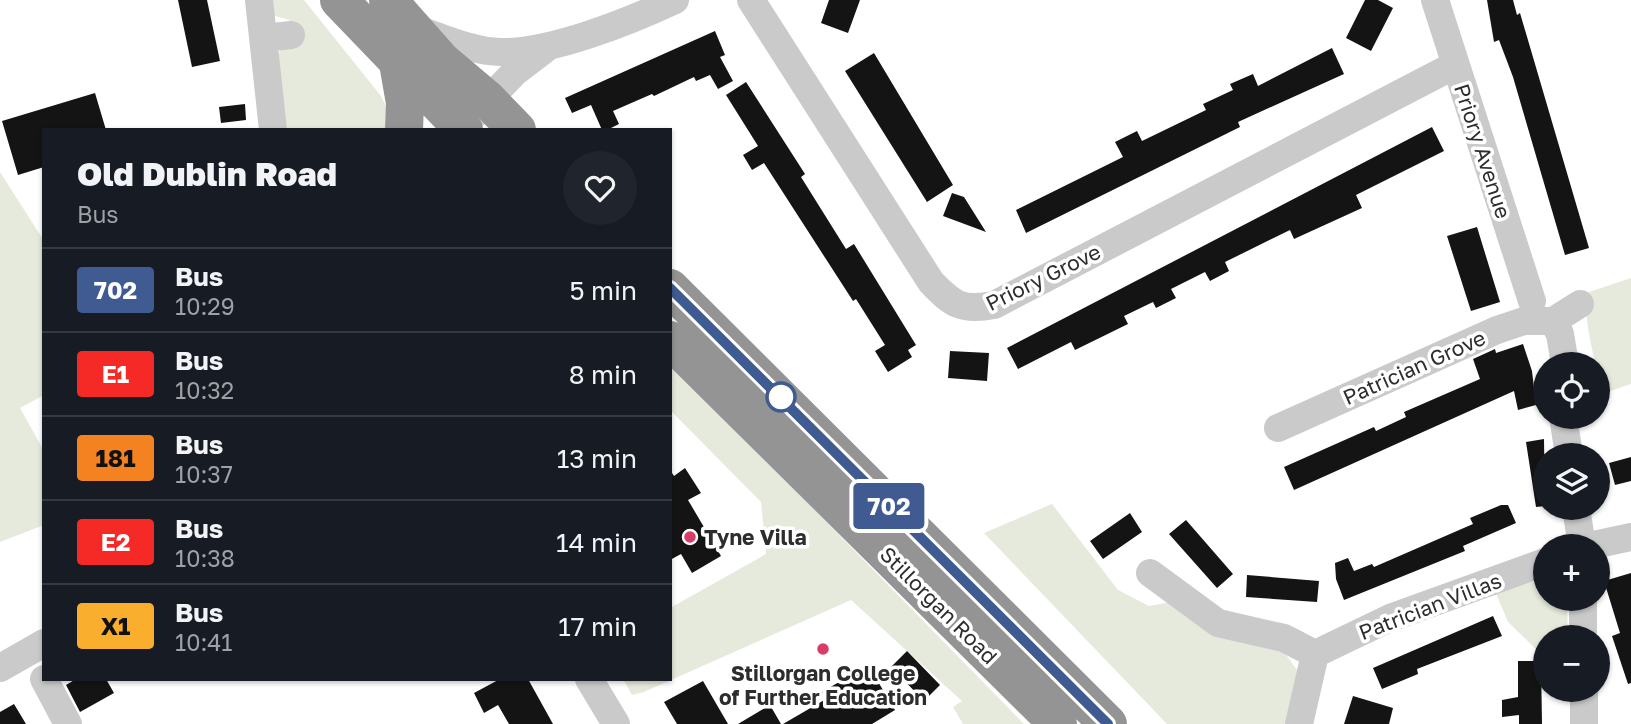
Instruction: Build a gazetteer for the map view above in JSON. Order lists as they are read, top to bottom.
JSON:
{
  "streets": {
    "highway": ["Stillorgan Road"],
    "street": [
      "Priory Avenue",
      "Priory Grove",
      "Patrician Grove",
      "Patrician Villas"
    ]
  },
  "crossings": [
    ["Priory Avenue", "Priory Grove"]
  ],
  "places": ["Tyne Villa", "Stillorgan College of Further Education"],
  "lines": ["bus line 702"],
  "page": {
    "on_map": "702",
    "heading": ["Old Dublin Road", "Bus"],
    "list": [
      {
        "mark": "702",
        "name": "Bus",
        "note": "10:29",
        "value": "5 min"
      },
      {
        "mark": "E1",
        "name": "Bus",
        "note": "10:32",
        "value": "8 min"
      },
      {
        "mark": "181",
        "name": "Bus",
        "note": "10:37",
        "value": "13 min"
      },
      {
        "mark": "E2",
        "name": "Bus",
        "note": "10:38",
        "value": "14 min"
      },
      {
        "mark": "X1",
        "name": "Bus",
        "note": "10:41",
        "value": "17 min"
      }
    ],
    "map_buttons": ["+", "−"]
  }
}
